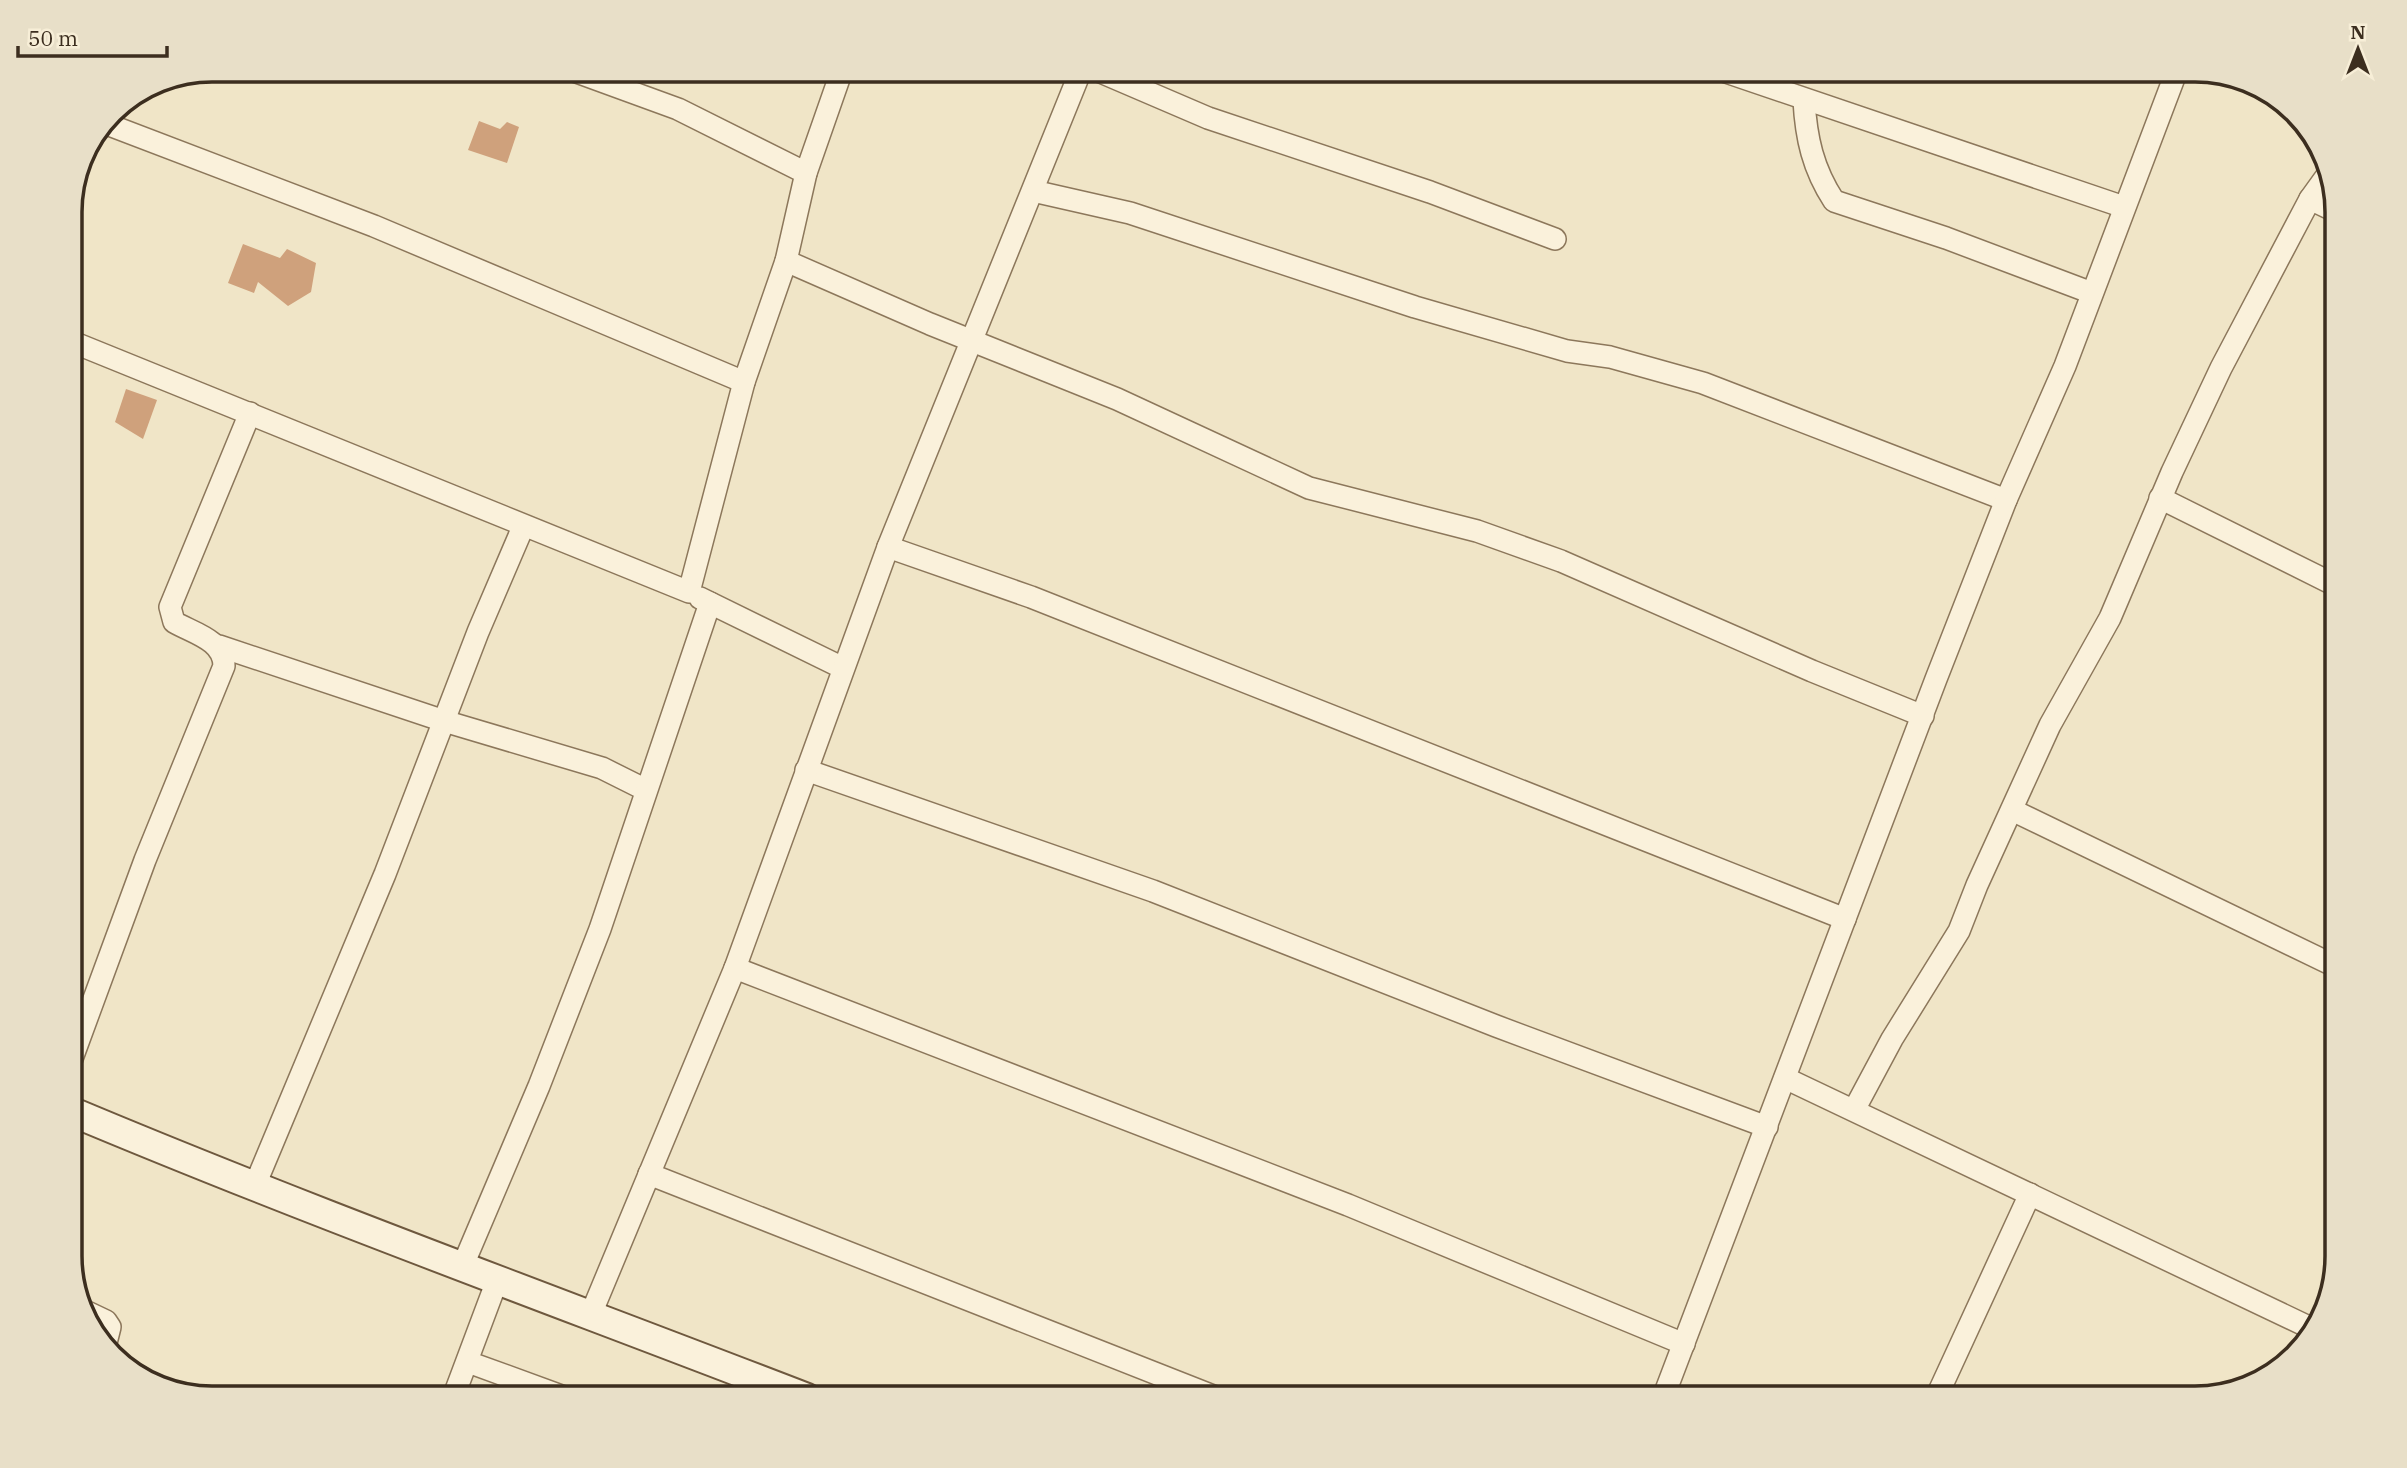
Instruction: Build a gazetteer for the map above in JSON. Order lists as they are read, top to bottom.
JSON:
{
  "scale_bar": "50 m",
  "north": "top"
}
